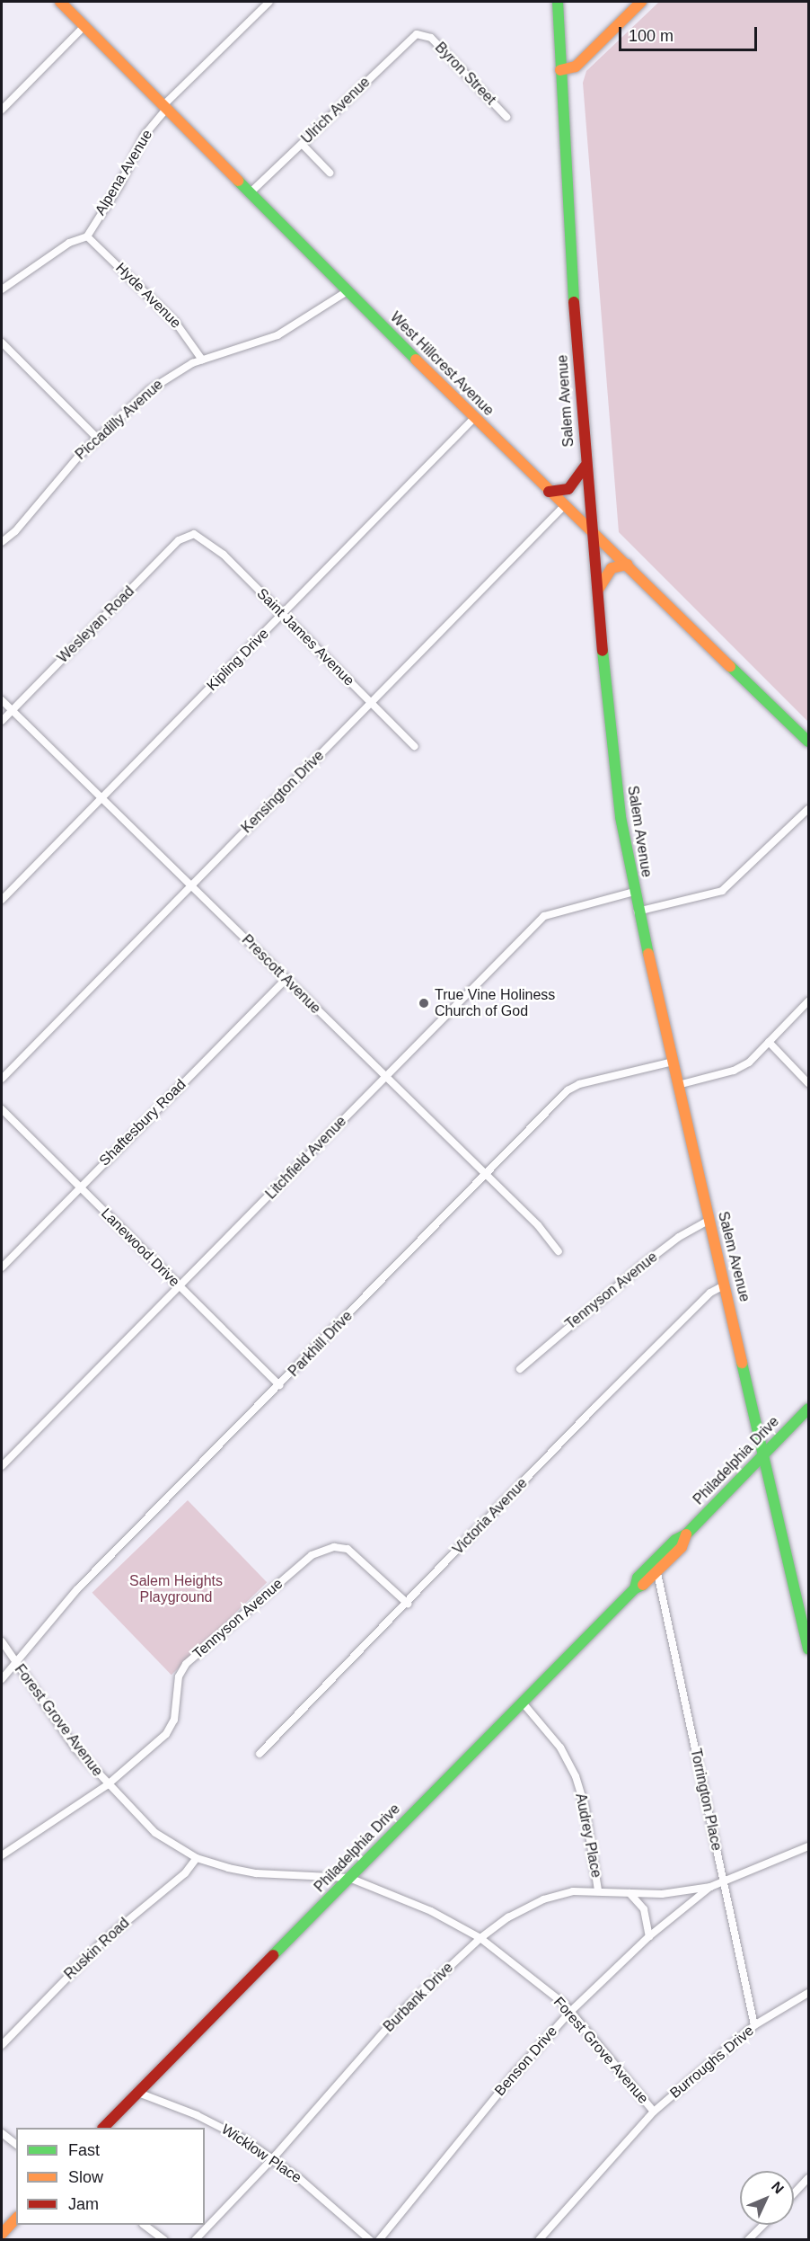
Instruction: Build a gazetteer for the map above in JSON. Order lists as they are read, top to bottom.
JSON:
{
  "streets": {
    "main road": ["West Hillcrest Avenue", "Salem Avenue", "Philadelphia Drive"],
    "street": [
      "Byron Street",
      "Ulrich Avenue",
      "Alpena Avenue",
      "Hyde Avenue",
      "Piccadilly Avenue",
      "Wesleyan Road",
      "Saint James Avenue",
      "Kipling Drive",
      "Kensington Drive",
      "Prescott Avenue",
      "Shaftesbury Road",
      "Litchfield Avenue",
      "Lanewood Drive",
      "Tennyson Avenue",
      "Parkhill Drive",
      "Victoria Avenue",
      "Forest Grove Avenue",
      "Torrington Place",
      "Audrey Place",
      "Ruskin Road",
      "Burbank Drive",
      "Benson Drive",
      "Burroughs Drive",
      "Wicklow Place"
    ]
  },
  "crossings": [
    ["Byron Street", "Ulrich Avenue"],
    ["Ulrich Avenue", "West Hillcrest Avenue"],
    ["Alpena Avenue", "Hyde Avenue"],
    ["Alpena Avenue", "West Hillcrest Avenue"],
    ["Hyde Avenue", "Piccadilly Avenue"],
    ["West Hillcrest Avenue", "Salem Avenue"],
    ["West Hillcrest Avenue", "Piccadilly Avenue"],
    ["West Hillcrest Avenue", "Kipling Drive"],
    ["West Hillcrest Avenue", "Kensington Drive"],
    ["Salem Avenue", "Litchfield Avenue"],
    ["Salem Avenue", "Tennyson Avenue"],
    ["Salem Avenue", "Parkhill Drive"],
    ["Salem Avenue", "Philadelphia Drive"],
    ["Salem Avenue", "Victoria Avenue"],
    ["Wesleyan Road", "Saint James Avenue"],
    ["Wesleyan Road", "Prescott Avenue"],
    ["Saint James Avenue", "Kipling Drive"],
    ["Saint James Avenue", "Kensington Drive"],
    ["Kipling Drive", "Prescott Avenue"],
    ["Kensington Drive", "Prescott Avenue"],
    ["Prescott Avenue", "Shaftesbury Road"],
    ["Prescott Avenue", "Litchfield Avenue"],
    ["Prescott Avenue", "Parkhill Drive"],
    ["Shaftesbury Road", "Lanewood Drive"],
    ["Litchfield Avenue", "Lanewood Drive"],
    ["Lanewood Drive", "Parkhill Drive"],
    ["Tennyson Avenue", "Victoria Avenue"],
    ["Tennyson Avenue", "Forest Grove Avenue"],
    ["Parkhill Drive", "Forest Grove Avenue"],
    ["Philadelphia Drive", "Forest Grove Avenue"],
    ["Philadelphia Drive", "Torrington Place"],
    ["Philadelphia Drive", "Audrey Place"],
    ["Philadelphia Drive", "Wicklow Place"],
    ["Forest Grove Avenue", "Ruskin Road"],
    ["Forest Grove Avenue", "Burbank Drive"],
    ["Forest Grove Avenue", "Benson Drive"],
    ["Forest Grove Avenue", "Burroughs Drive"],
    ["Torrington Place", "Benson Drive"],
    ["Torrington Place", "Burroughs Drive"],
    ["Audrey Place", "Burbank Drive"],
    ["Burbank Drive", "Benson Drive"],
    ["Burbank Drive", "Wicklow Place"]
  ],
  "parks": ["Salem Heights Playground"],
  "places": ["True Vine Holiness Church of God"],
  "legend": ["Fast", "Slow", "Jam"],
  "scale_bar": "100 m",
  "north": "top right"
}
